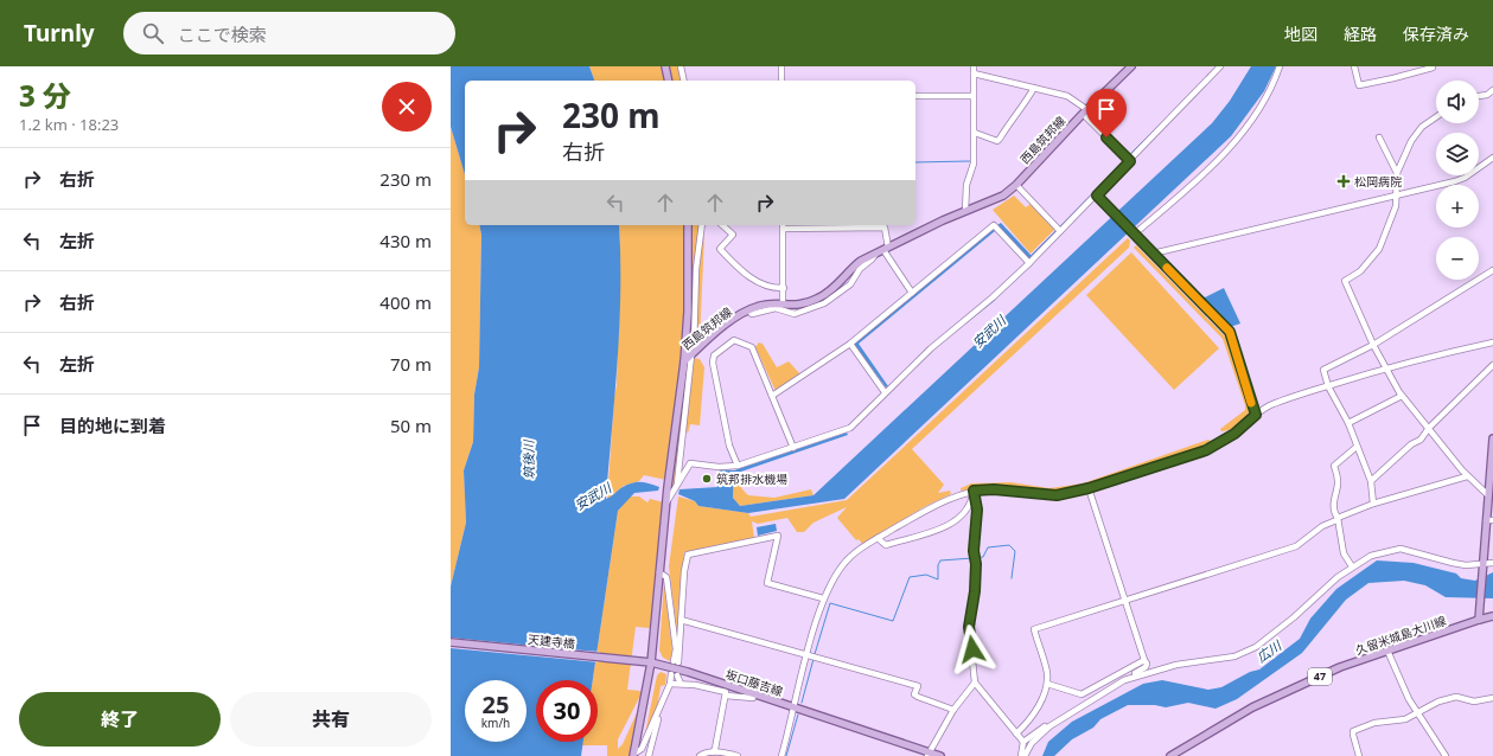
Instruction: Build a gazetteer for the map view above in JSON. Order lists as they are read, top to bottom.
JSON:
{
  "streets": {
    "main road": [
      "西島筑邦線",
      "久留米城島大川線",
      "天建寺橋",
      "47",
      "坂口藤吉線"
    ]
  },
  "crossings": [
    ["西島筑邦線", "天建寺橋"],
    ["西島筑邦線", "坂口藤吉線"],
    ["天建寺橋", "坂口藤吉線"]
  ],
  "water": ["安武川", "筑後川", "広川"],
  "places": {
    "health": ["松岡病院"],
    "other": ["筑邦排水機場"]
  },
  "page": {
    "header": "Turnly",
    "search": "ここで検索",
    "nav": ["地図", "経路", "保存済み"],
    "heading": ["3 分", "1.2 km · 18:23"],
    "map_buttons": ["+", "−"],
    "turn": ["230 m", "右折"],
    "list": [
      {
        "name": "右折",
        "value": "230 m"
      },
      {
        "name": "左折",
        "value": "430 m"
      },
      {
        "name": "右折",
        "value": "400 m"
      },
      {
        "name": "左折",
        "value": "70 m"
      },
      {
        "name": "目的地に到着",
        "value": "50 m"
      }
    ],
    "speed": "25 km/h",
    "limit": "30",
    "buttons": ["終了", "共有"]
  }
}
